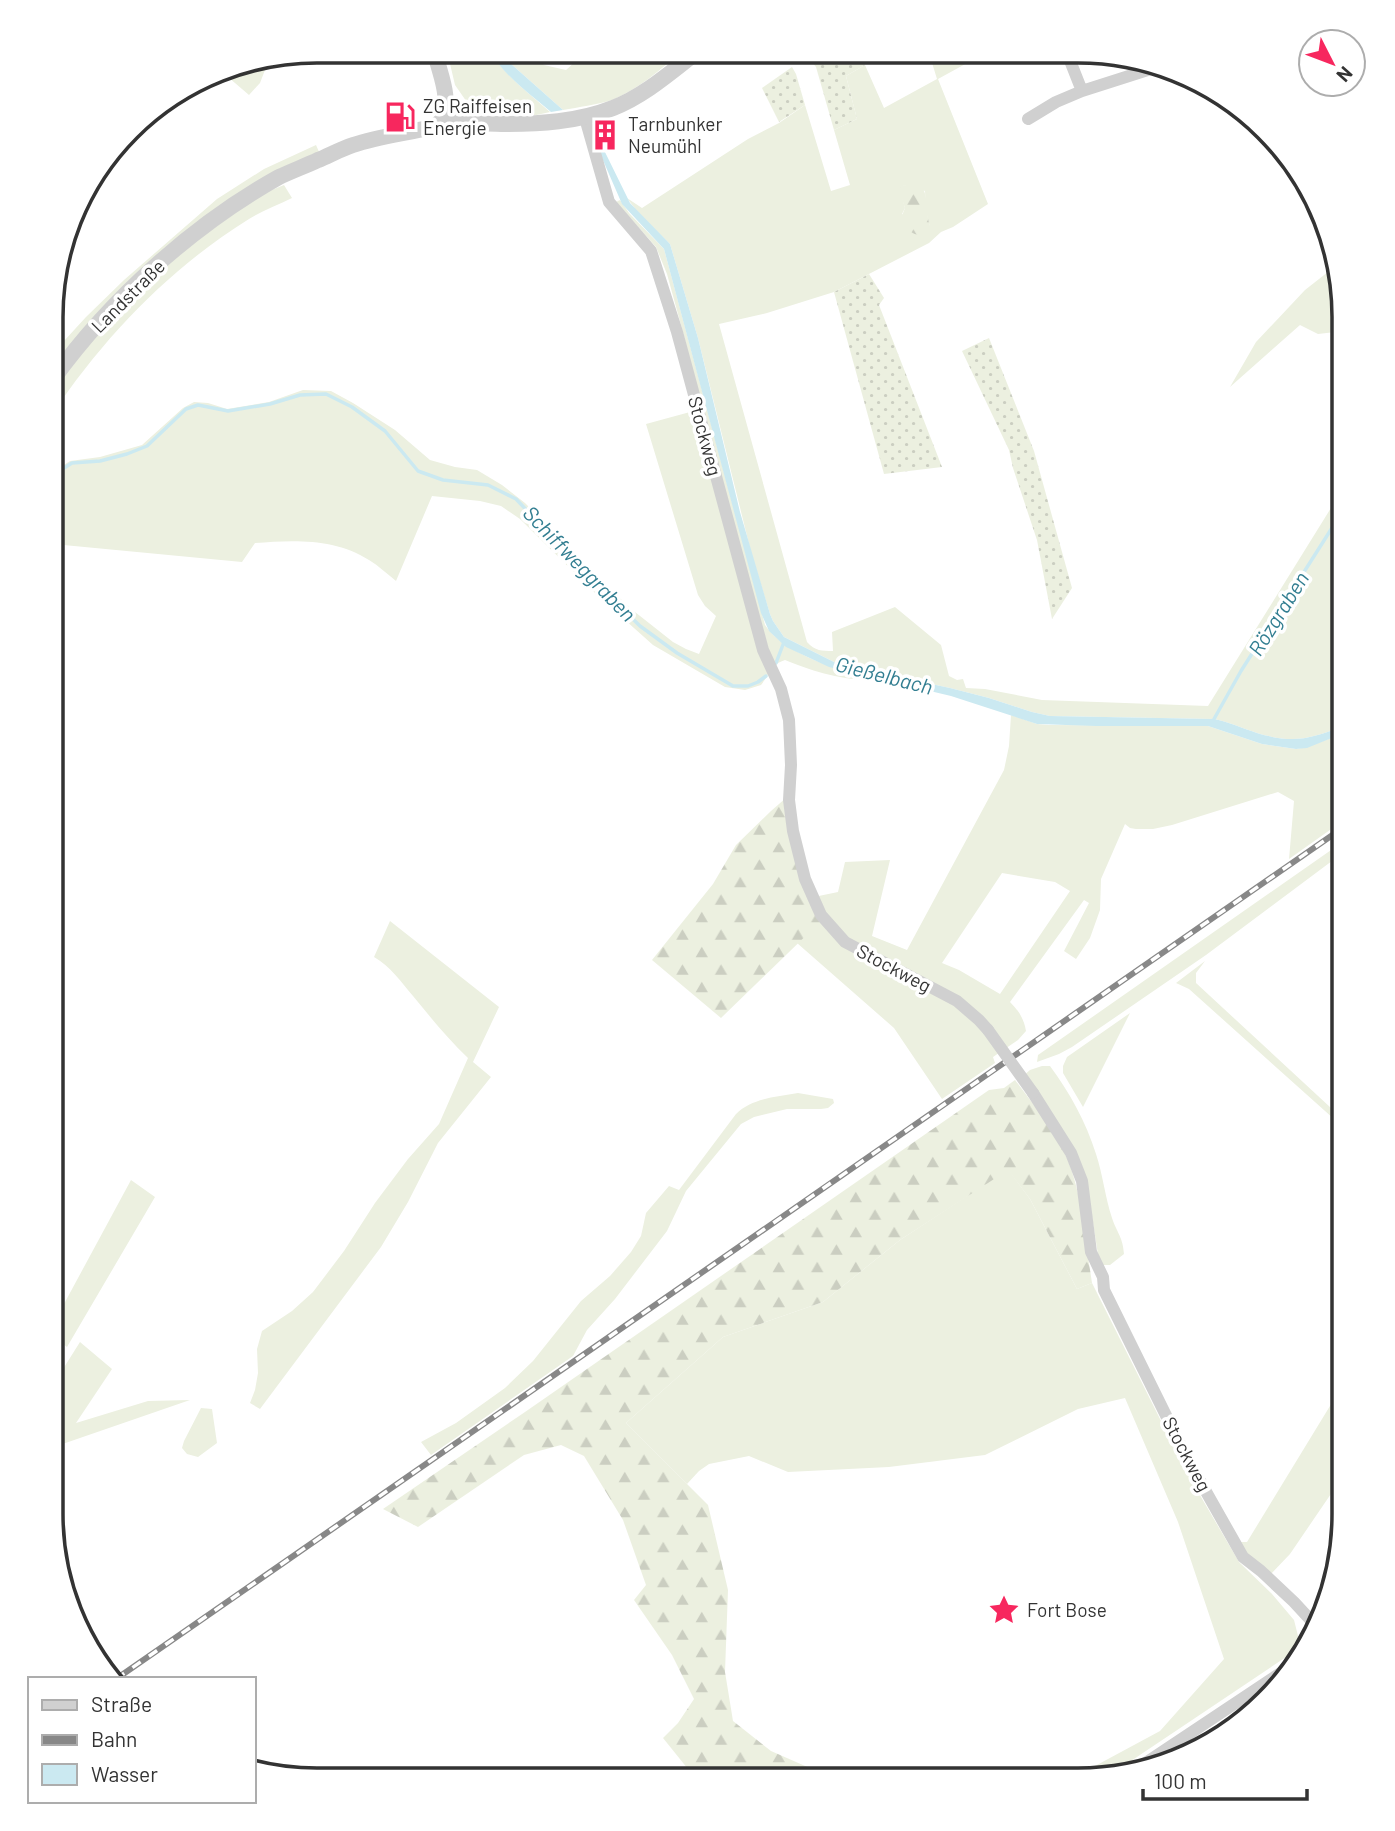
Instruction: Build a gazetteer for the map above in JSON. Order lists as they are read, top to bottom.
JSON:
{
  "streets": {
    "street": ["Landstraße", "Stockweg"]
  },
  "water": ["Schiffweggraben", "Rözgraben", "Gießelbach"],
  "places": {
    "fuel station": ["ZG Raiffeisen Energie"],
    "building": ["Tarnbunker Neumühl"],
    "place": ["Fort Bose"]
  },
  "legend": ["Straße", "Bahn", "Wasser"],
  "scale_bar": "100 m",
  "north": "bottom right"
}
